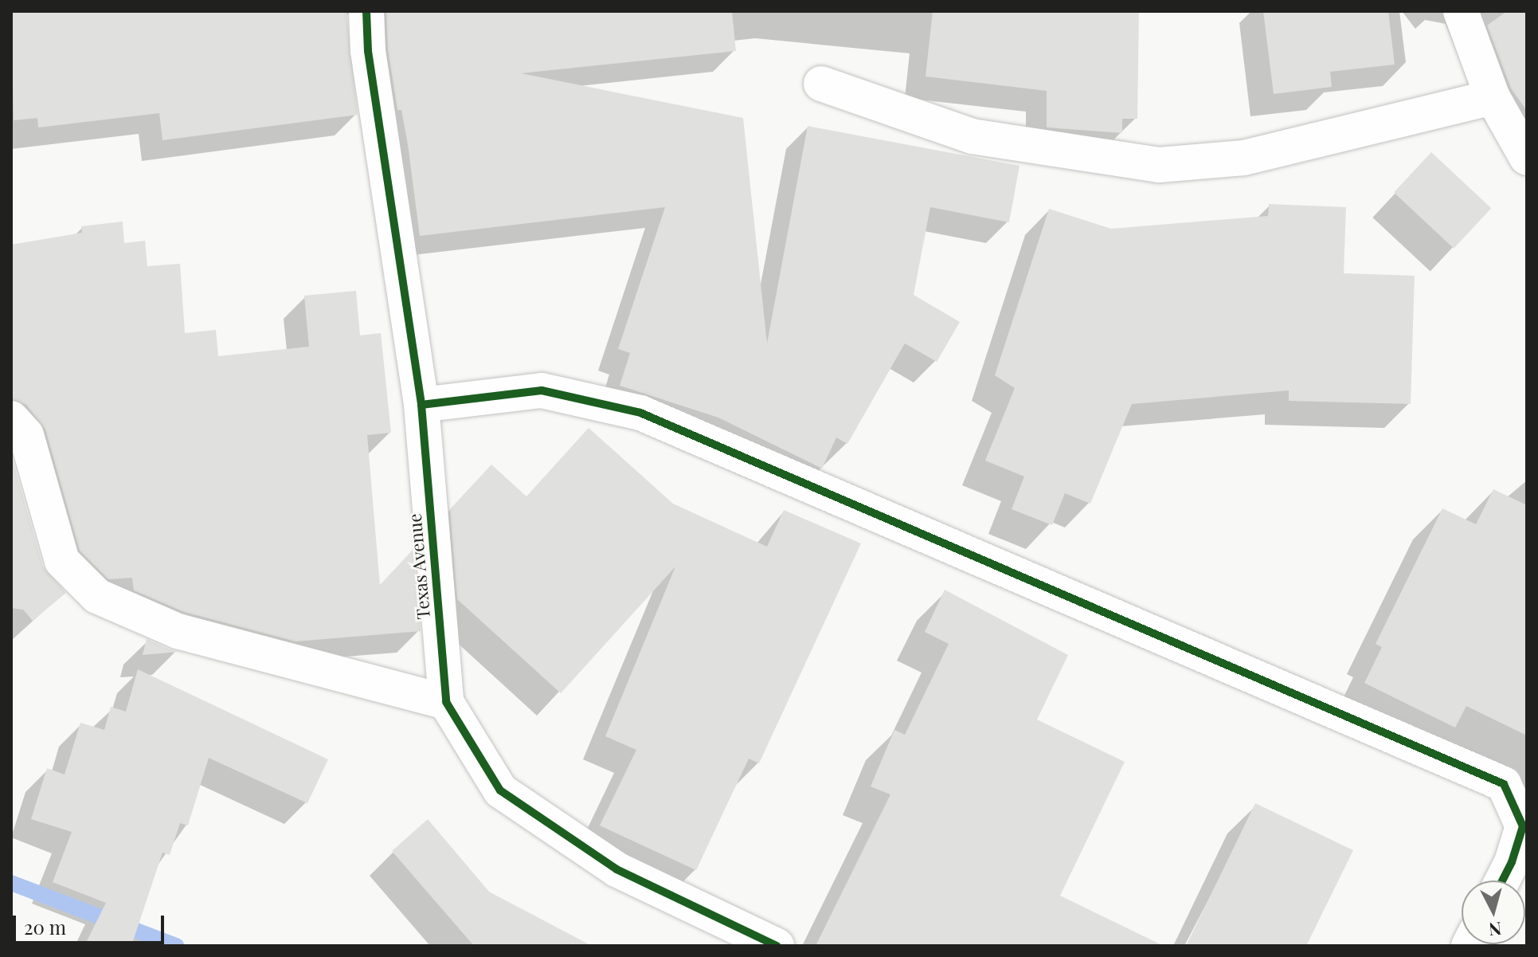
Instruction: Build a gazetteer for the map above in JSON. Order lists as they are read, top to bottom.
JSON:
{
  "streets": {
    "street": ["Texas Avenue"]
  },
  "scale_bar": "20 m",
  "north": "bottom"
}
